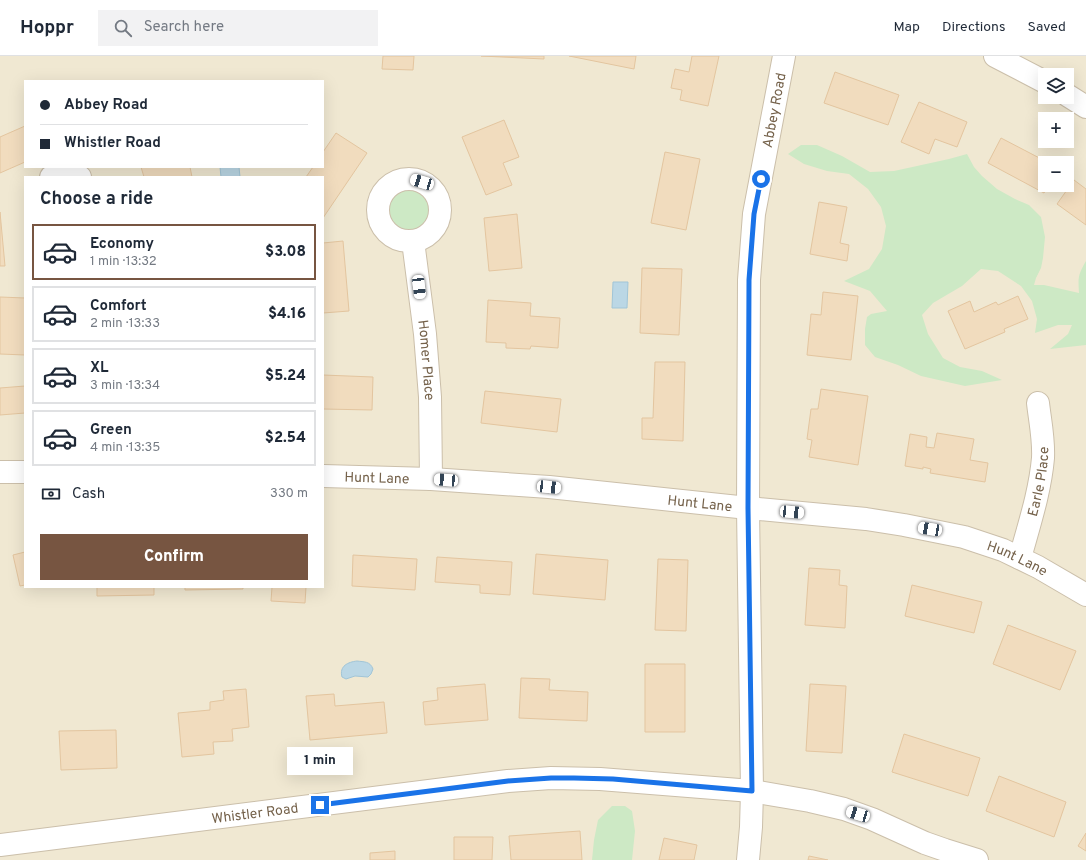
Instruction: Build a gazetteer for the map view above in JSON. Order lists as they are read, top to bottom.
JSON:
{
  "streets": {
    "street": [
      "Abbey Road",
      "Homer Place",
      "Hunt Lane",
      "Earle Place",
      "Whistler Road"
    ]
  },
  "crossings": [
    ["Abbey Road", "Hunt Lane"],
    ["Abbey Road", "Whistler Road"],
    ["Homer Place", "Hunt Lane"],
    ["Hunt Lane", "Earle Place"]
  ],
  "page": {
    "header": "Hoppr",
    "search": "Search here",
    "nav": ["Map", "Directions", "Saved"],
    "map_buttons": ["+", "−"],
    "banner": ["Abbey Road", "Whistler Road"],
    "heading": "Choose a ride",
    "list": [
      {
        "name": "Economy",
        "note": "1 min · 13:32",
        "value": "$3.08"
      },
      {
        "name": "Comfort",
        "note": "2 min · 13:33",
        "value": "$4.16"
      },
      {
        "name": "XL",
        "note": "3 min · 13:34",
        "value": "$5.24"
      },
      {
        "name": "Green",
        "note": "4 min · 13:35",
        "value": "$2.54"
      }
    ],
    "pay": ["Cash", "330 m"],
    "buttons": "Confirm",
    "bubble": "1 min"
  }
}
